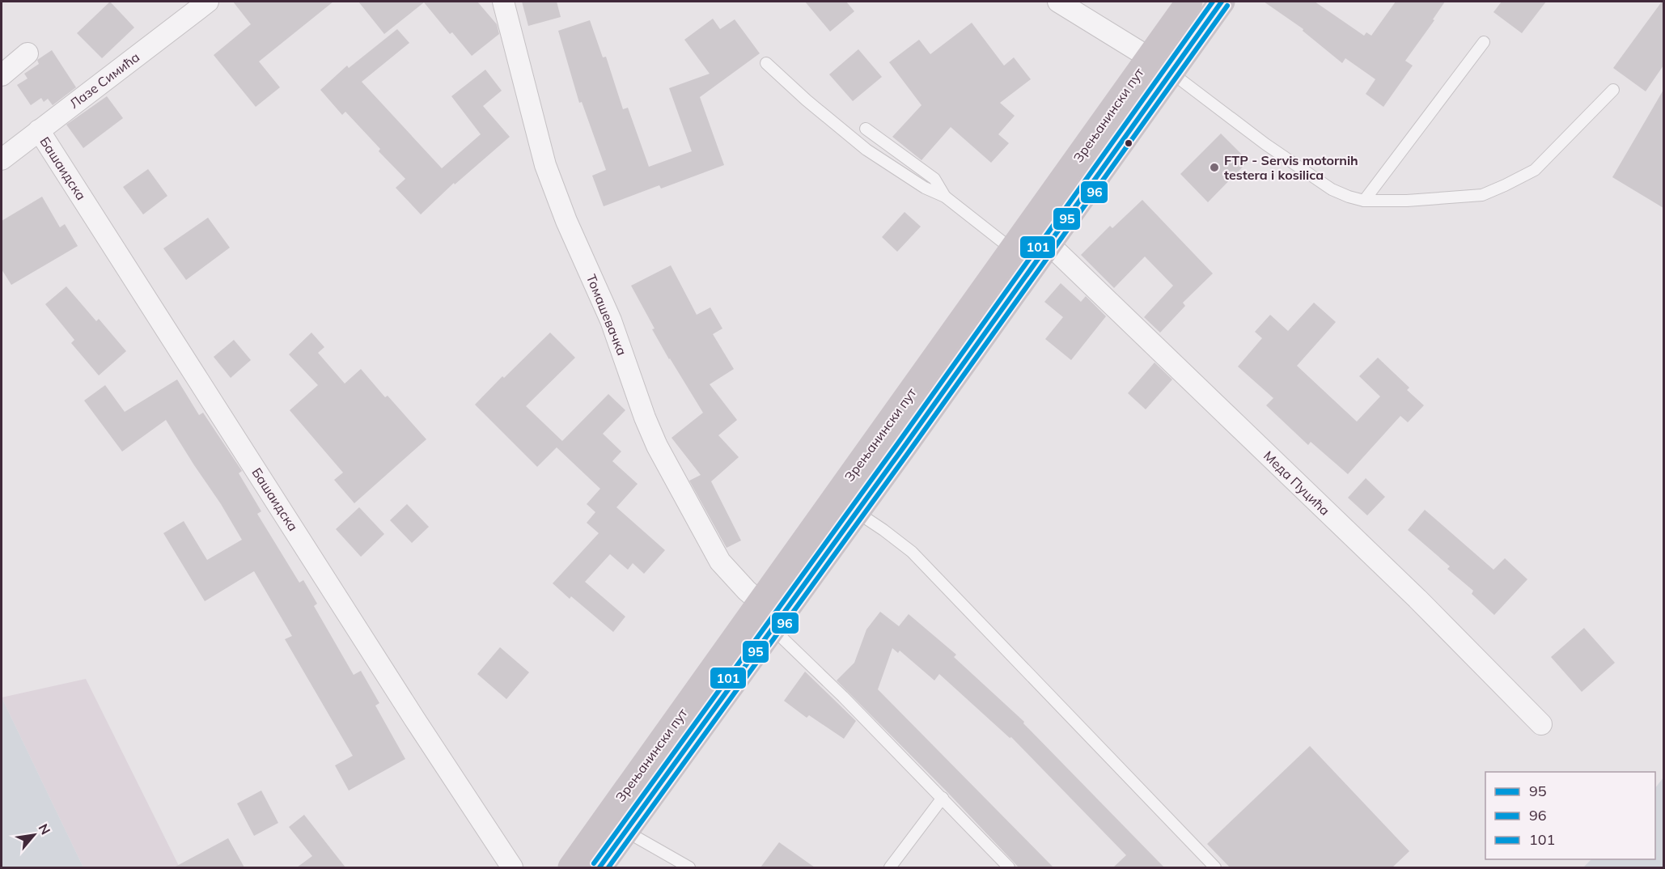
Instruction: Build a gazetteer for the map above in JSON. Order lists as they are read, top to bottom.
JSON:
{
  "streets": {
    "main road": ["Зрењанински пут"],
    "street": [
      "Лазе Симића",
      "Башаидска",
      "Томашевачка",
      "Меда Пуцића"
    ]
  },
  "crossings": [
    ["Лазе Симића", "Башаидска"],
    ["Зрењанински пут", "Томашевачка"],
    ["Зрењанински пут", "Меда Пуцића"]
  ],
  "places": ["FTP - Servis motornih testera i kosilica"],
  "lines": ["transit line 95", "transit line 101", "transit line 96"],
  "legend": ["95", "96", "101"],
  "north": "top right"
}
